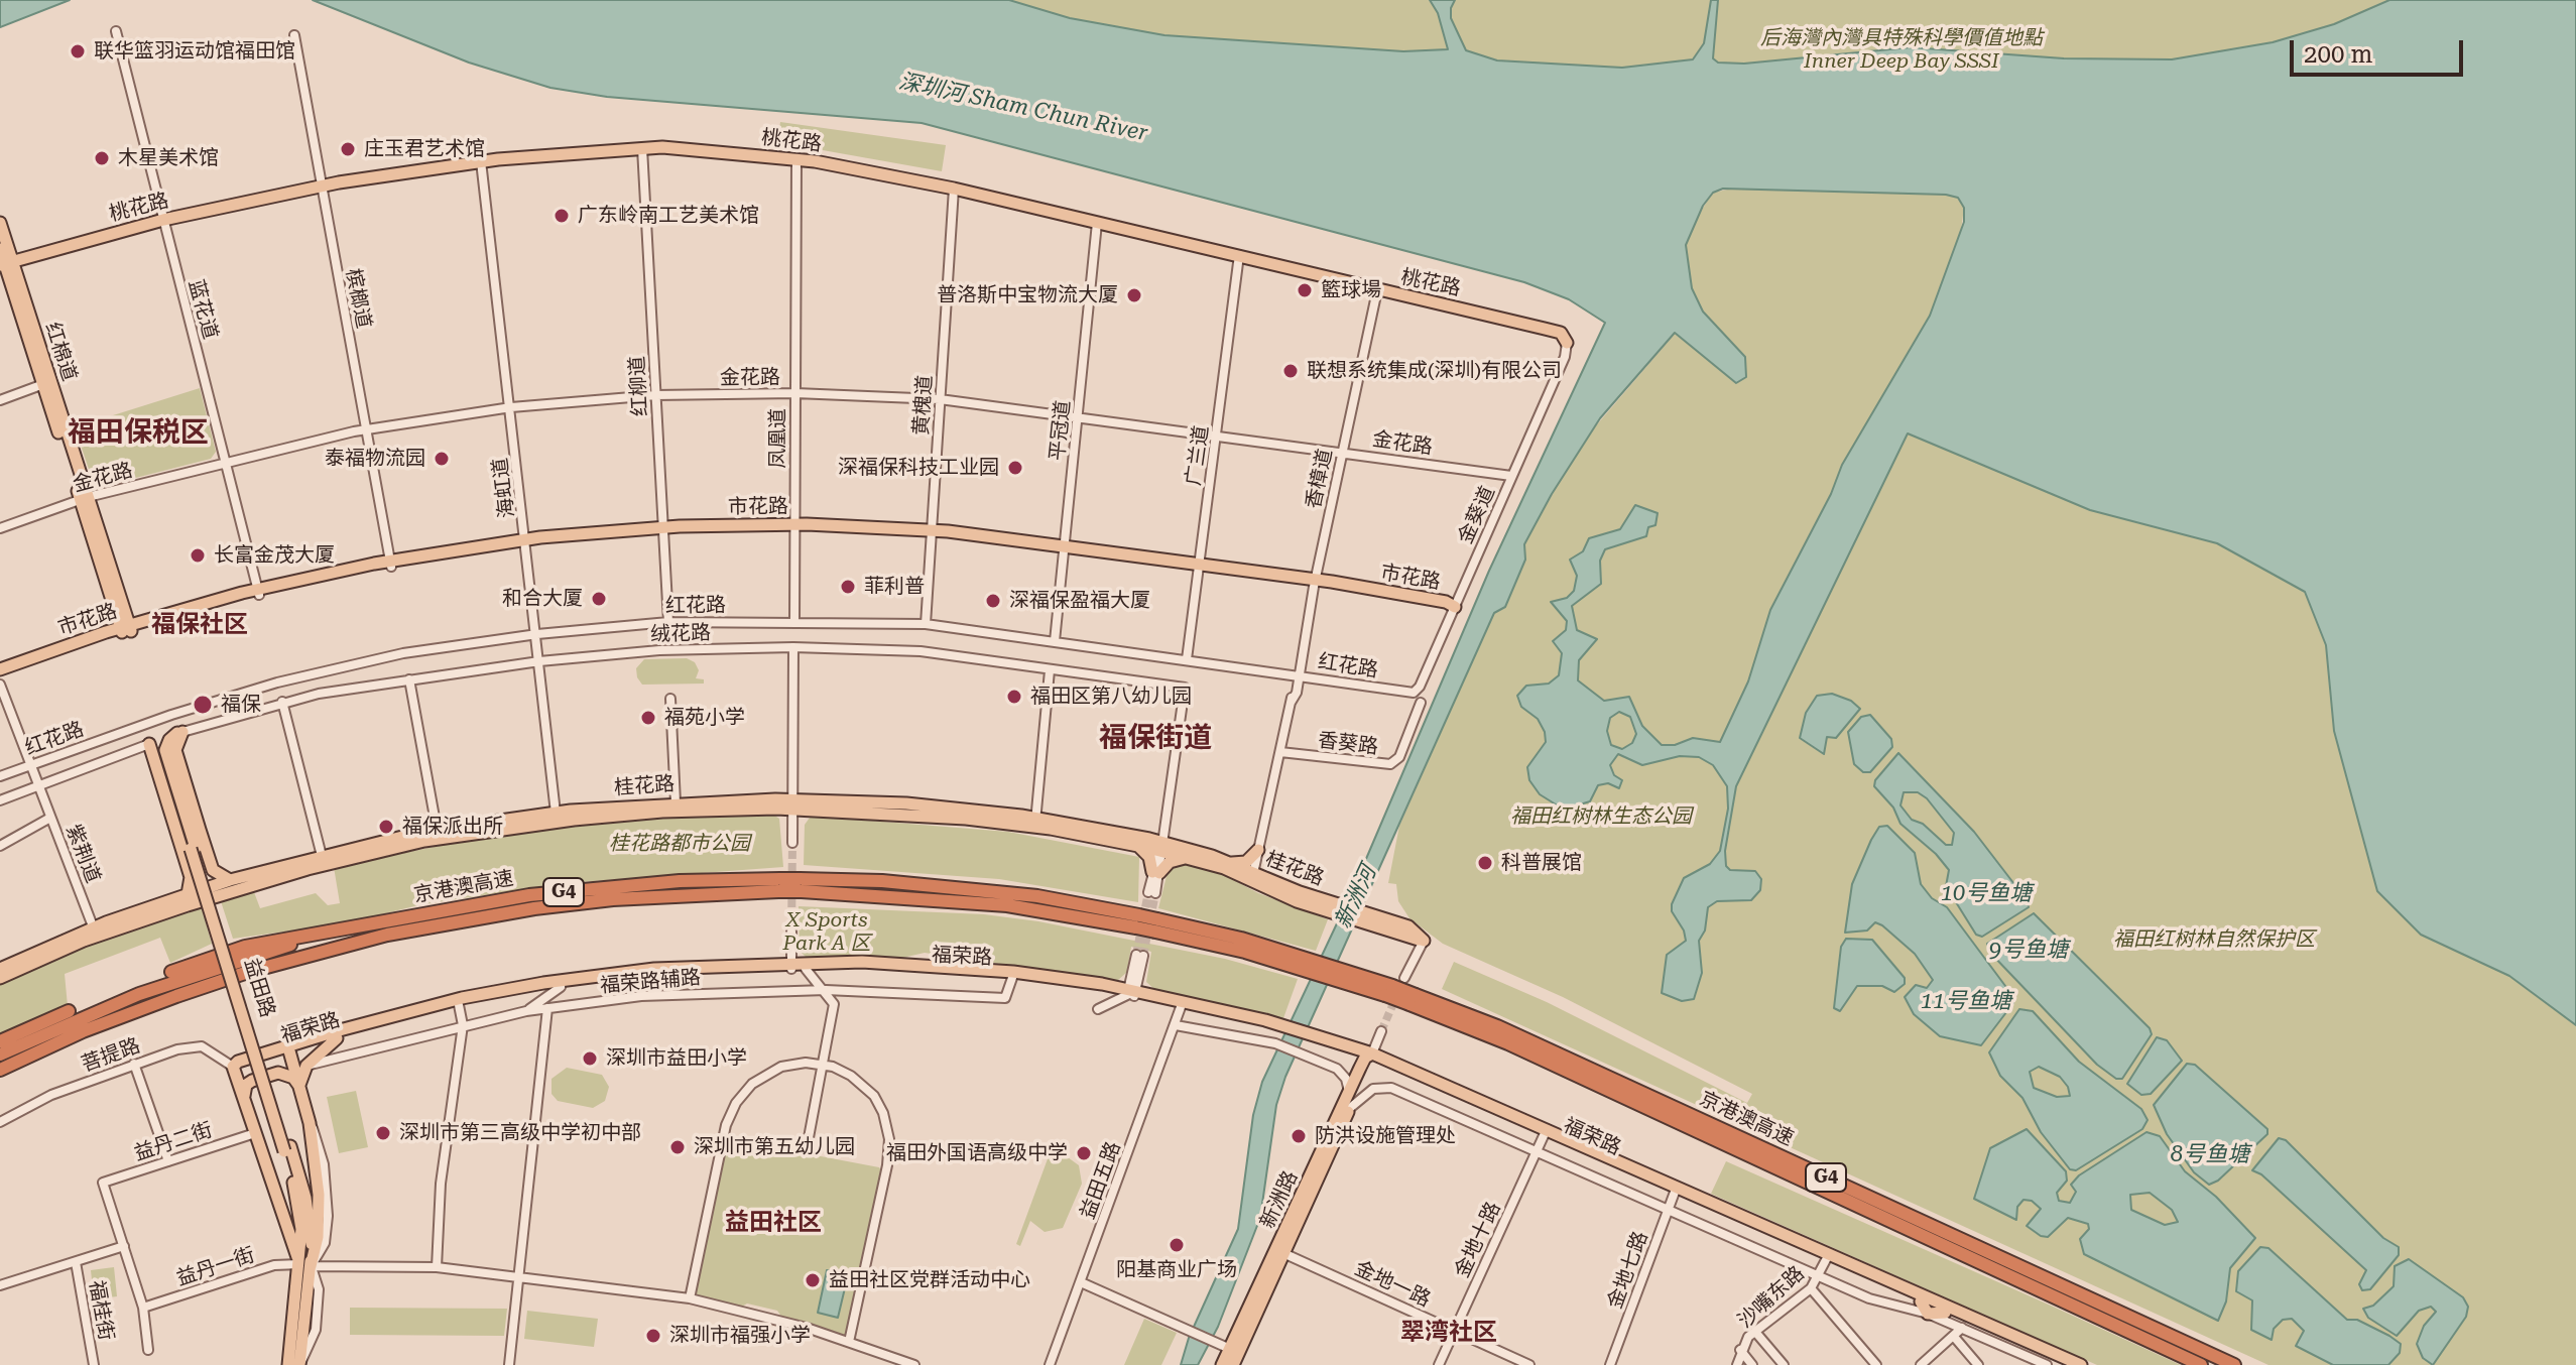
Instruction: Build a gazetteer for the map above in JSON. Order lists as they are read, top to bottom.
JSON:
{
  "streets": {
    "highway": ["京港澳高速", "G4"],
    "main road": [
      "桃花路",
      "红棉道",
      "市花路",
      "桂花路",
      "福荣路",
      "益田路",
      "新洲路"
    ],
    "street": [
      "槟榔道",
      "蓝花道",
      "金花路",
      "红柳道",
      "黄槐道",
      "平冠道",
      "凤凰道",
      "广兰道",
      "香樟道",
      "海虹道",
      "金葵道",
      "红花路",
      "绒花路",
      "香葵路",
      "紫荆道",
      "福荣路辅路",
      "菩提路",
      "益丹二街",
      "益田五路",
      "金地十路",
      "益丹一街",
      "金地七路",
      "金地一路",
      "沙嘴东路",
      "福桂街"
    ]
  },
  "crossings": [
    ["桃花路", "槟榔道"],
    ["桃花路", "蓝花道"],
    ["桃花路", "红棉道"],
    ["桃花路", "红柳道"],
    ["桃花路", "黄槐道"],
    ["桃花路", "平冠道"],
    ["桃花路", "凤凰道"],
    ["桃花路", "广兰道"],
    ["桃花路", "香樟道"],
    ["桃花路", "海虹道"],
    ["桃花路", "金葵道"],
    ["槟榔道", "金花路"],
    ["槟榔道", "市花路"],
    ["蓝花道", "金花路"],
    ["蓝花道", "市花路"],
    ["红棉道", "金花路"],
    ["红棉道", "市花路"],
    ["金花路", "红柳道"],
    ["金花路", "黄槐道"],
    ["金花路", "平冠道"],
    ["金花路", "凤凰道"],
    ["金花路", "广兰道"],
    ["金花路", "香樟道"],
    ["金花路", "海虹道"],
    ["金花路", "金葵道"],
    ["红柳道", "市花路"],
    ["红柳道", "红花路"],
    ["黄槐道", "市花路"],
    ["黄槐道", "红花路"],
    ["平冠道", "市花路"],
    ["平冠道", "红花路"],
    ["凤凰道", "市花路"],
    ["凤凰道", "红花路"],
    ["广兰道", "市花路"],
    ["广兰道", "红花路"],
    ["香樟道", "市花路"],
    ["香樟道", "红花路"],
    ["香樟道", "香葵路"],
    ["香樟道", "桂花路"],
    ["海虹道", "市花路"],
    ["海虹道", "红花路"],
    ["海虹道", "绒花路"],
    ["海虹道", "桂花路"],
    ["市花路", "金葵道"],
    ["金葵道", "红花路"],
    ["红花路", "紫荆道"],
    ["绒花路", "桂花路"],
    ["绒花路", "益田路"],
    ["桂花路", "紫荆道"],
    ["京港澳高速", "G4"],
    ["福荣路", "福荣路辅路"],
    ["福荣路", "益田路"],
    ["福荣路", "菩提路"],
    ["福荣路", "益田五路"],
    ["福荣路", "新洲路"],
    ["福荣路", "金地十路"],
    ["福荣路", "金地七路"],
    ["福荣路", "沙嘴东路"],
    ["益田路", "菩提路"],
    ["益田路", "益丹二街"],
    ["益田路", "益丹一街"],
    ["新洲路", "金地一路"],
    ["金地十路", "金地一路"]
  ],
  "districts": [
    "福田保税区",
    "福保社区",
    "福保街道",
    "益田社区",
    "翠湾社区"
  ],
  "water": [
    "深圳河 Sham Chun River",
    "10号鱼塘",
    "新洲河",
    "9号鱼塘",
    "11号鱼塘",
    "8号鱼塘"
  ],
  "parks": [
    "后海灣內灣具特殊科學價值地點 Inner Deep Bay SSSI",
    "福田红树林生态公园",
    "桂花路都市公园",
    "X Sports Park A 区",
    "福田红树林自然保护区"
  ],
  "places": [
    "联华篮羽运动馆福田馆",
    "庄玉君艺术馆",
    "木星美术馆",
    "广东岭南工艺美术馆",
    "籃球場",
    "普洛斯中宝物流大厦",
    "联想系统集成(深圳)有限公司",
    "泰福物流园",
    "深福保科技工业园",
    "长富金茂大厦",
    "菲利普",
    "和合大厦",
    "深福保盈福大厦",
    "福田区第八幼儿园",
    "福保",
    "福苑小学",
    "福保派出所",
    "科普展馆",
    "深圳市益田小学",
    "深圳市第三高级中学初中部",
    "防洪设施管理处",
    "深圳市第五幼儿园",
    "福田外国语高级中学",
    "阳基商业广场",
    "益田社区党群活动中心",
    "深圳市福强小学"
  ],
  "scale_bar": "200 m"
}
